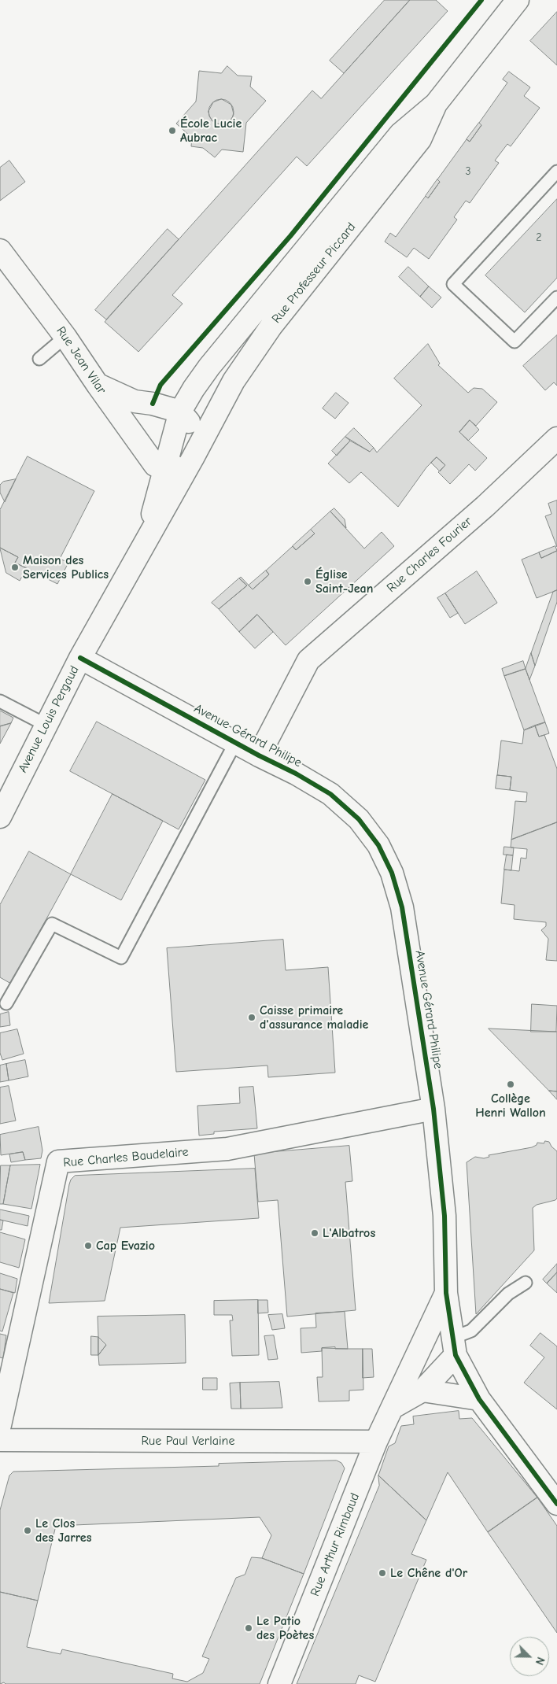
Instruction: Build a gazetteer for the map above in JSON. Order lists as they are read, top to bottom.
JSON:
{
  "streets": {
    "street": [
      "Rue Professeur Piccard",
      "Rue Jean Vilar",
      "Rue Charles Fourier",
      "Avenue Louis Pergaud",
      "Avenue Gérard Philipe",
      "Rue Charles Baudelaire",
      "Rue Paul Verlaine",
      "Rue Arthur Rimbaud"
    ]
  },
  "crossings": [
    ["Rue Professeur Piccard", "Avenue Louis Pergaud"],
    ["Rue Jean Vilar", "Avenue Louis Pergaud"],
    ["Rue Charles Fourier", "Avenue Gérard Philipe"],
    ["Avenue Louis Pergaud", "Avenue Gérard Philipe"],
    ["Avenue Gérard Philipe", "Rue Charles Baudelaire"],
    ["Avenue Gérard Philipe", "Rue Arthur Rimbaud"],
    ["Rue Paul Verlaine", "Rue Arthur Rimbaud"]
  ],
  "places": [
    "École Lucie Aubrac",
    "Maison des Services Publics",
    "Église Saint-Jean",
    "Caisse primaire d'assurance maladie",
    "Collège Henri Wallon",
    "L'Albatros",
    "Cap Evazio",
    "Le Clos des Jarres",
    "Le Chêne d'Or",
    "Le Patio des Poètes"
  ],
  "house_numbers": ["3", "2"],
  "north": "bottom right"
}
